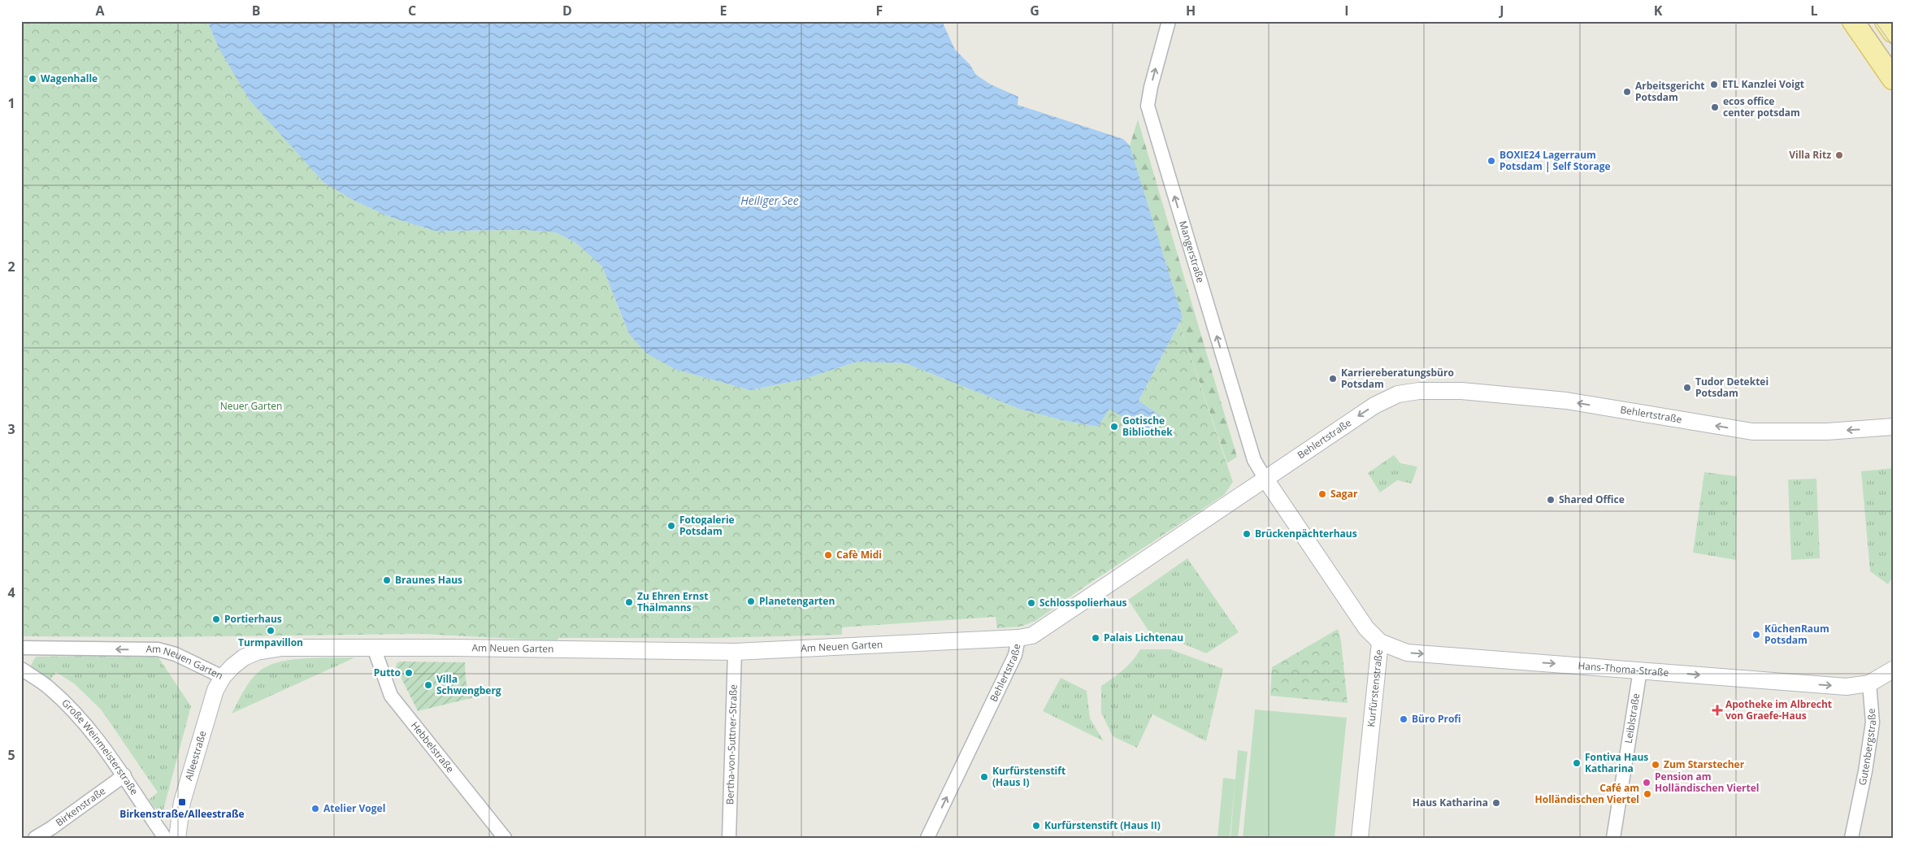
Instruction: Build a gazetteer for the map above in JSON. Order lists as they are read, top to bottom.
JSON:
{
  "streets": {
    "street": [
      "Mangerstraße",
      "Behlertstraße",
      "Am Neuen Garten",
      "Hans-Thoma-Straße",
      "Kurfürstenstraße",
      "Leiblstraße",
      "Bertha-von-Suttner-Straße",
      "Hebbelstraße",
      "Große Weinmeisterstraße",
      "Gutenbergstraße",
      "Alleestraße",
      "Birkenstraße"
    ]
  },
  "crossings": [
    ["Mangerstraße", "Behlertstraße"],
    ["Mangerstraße", "Kurfürstenstraße"],
    ["Behlertstraße", "Am Neuen Garten"],
    ["Behlertstraße", "Kurfürstenstraße"],
    ["Am Neuen Garten", "Bertha-von-Suttner-Straße"],
    ["Am Neuen Garten", "Hebbelstraße"],
    ["Am Neuen Garten", "Alleestraße"],
    ["Hans-Thoma-Straße", "Kurfürstenstraße"],
    ["Hans-Thoma-Straße", "Leiblstraße"],
    ["Hans-Thoma-Straße", "Gutenbergstraße"],
    ["Große Weinmeisterstraße", "Birkenstraße"]
  ],
  "one_way": ["Mangerstraße", "Hans-Thoma-Straße"],
  "water": ["Heiliger See"],
  "parks": ["Neuer Garten"],
  "places": {
    "other": [
      "Wagenhalle",
      "ETL Kanzlei Voigt",
      "Arbeitsgericht Potsdam",
      "ecos office center potsdam",
      "Villa Ritz",
      "BOXIE24 Lagerraum Potsdam | Self Storage",
      "Karriereberatungsbüro Potsdam",
      "Tudor Detektei Potsdam",
      "Gotische Bibliothek",
      "Sagar",
      "Shared Office",
      "Fotogalerie Potsdam",
      "Brückenpächterhaus",
      "Cafè Midi",
      "Braunes Haus",
      "Planetengarten",
      "Zu Ehren Ernst Thälmanns",
      "Schlosspolierhaus",
      "Portierhaus",
      "Turmpavillon",
      "KüchenRaum Potsdam",
      "Palais Lichtenau",
      "Putto",
      "Villa Schwengberg",
      "Büro Profi",
      "Fontiva Haus Katharina",
      "Zum Starstecher",
      "Kurfürstenstift (Haus I)",
      "Pension am Holländischen Viertel",
      "Café am Holländischen Viertel",
      "Haus Katharina",
      "Atelier Vogel",
      "Kurfürstenstift (Haus II)"
    ],
    "health": ["Apotheke im Albrecht von Graefe-Haus"],
    "transit": ["Birkenstraße/Alleestraße"]
  },
  "grid": {
    "columns": [
      "A",
      "B",
      "C",
      "D",
      "E",
      "F",
      "G",
      "H",
      "I",
      "J",
      "K",
      "L"
    ],
    "rows": [
      "1",
      "2",
      "3",
      "4",
      "5"
    ]
  }
}
